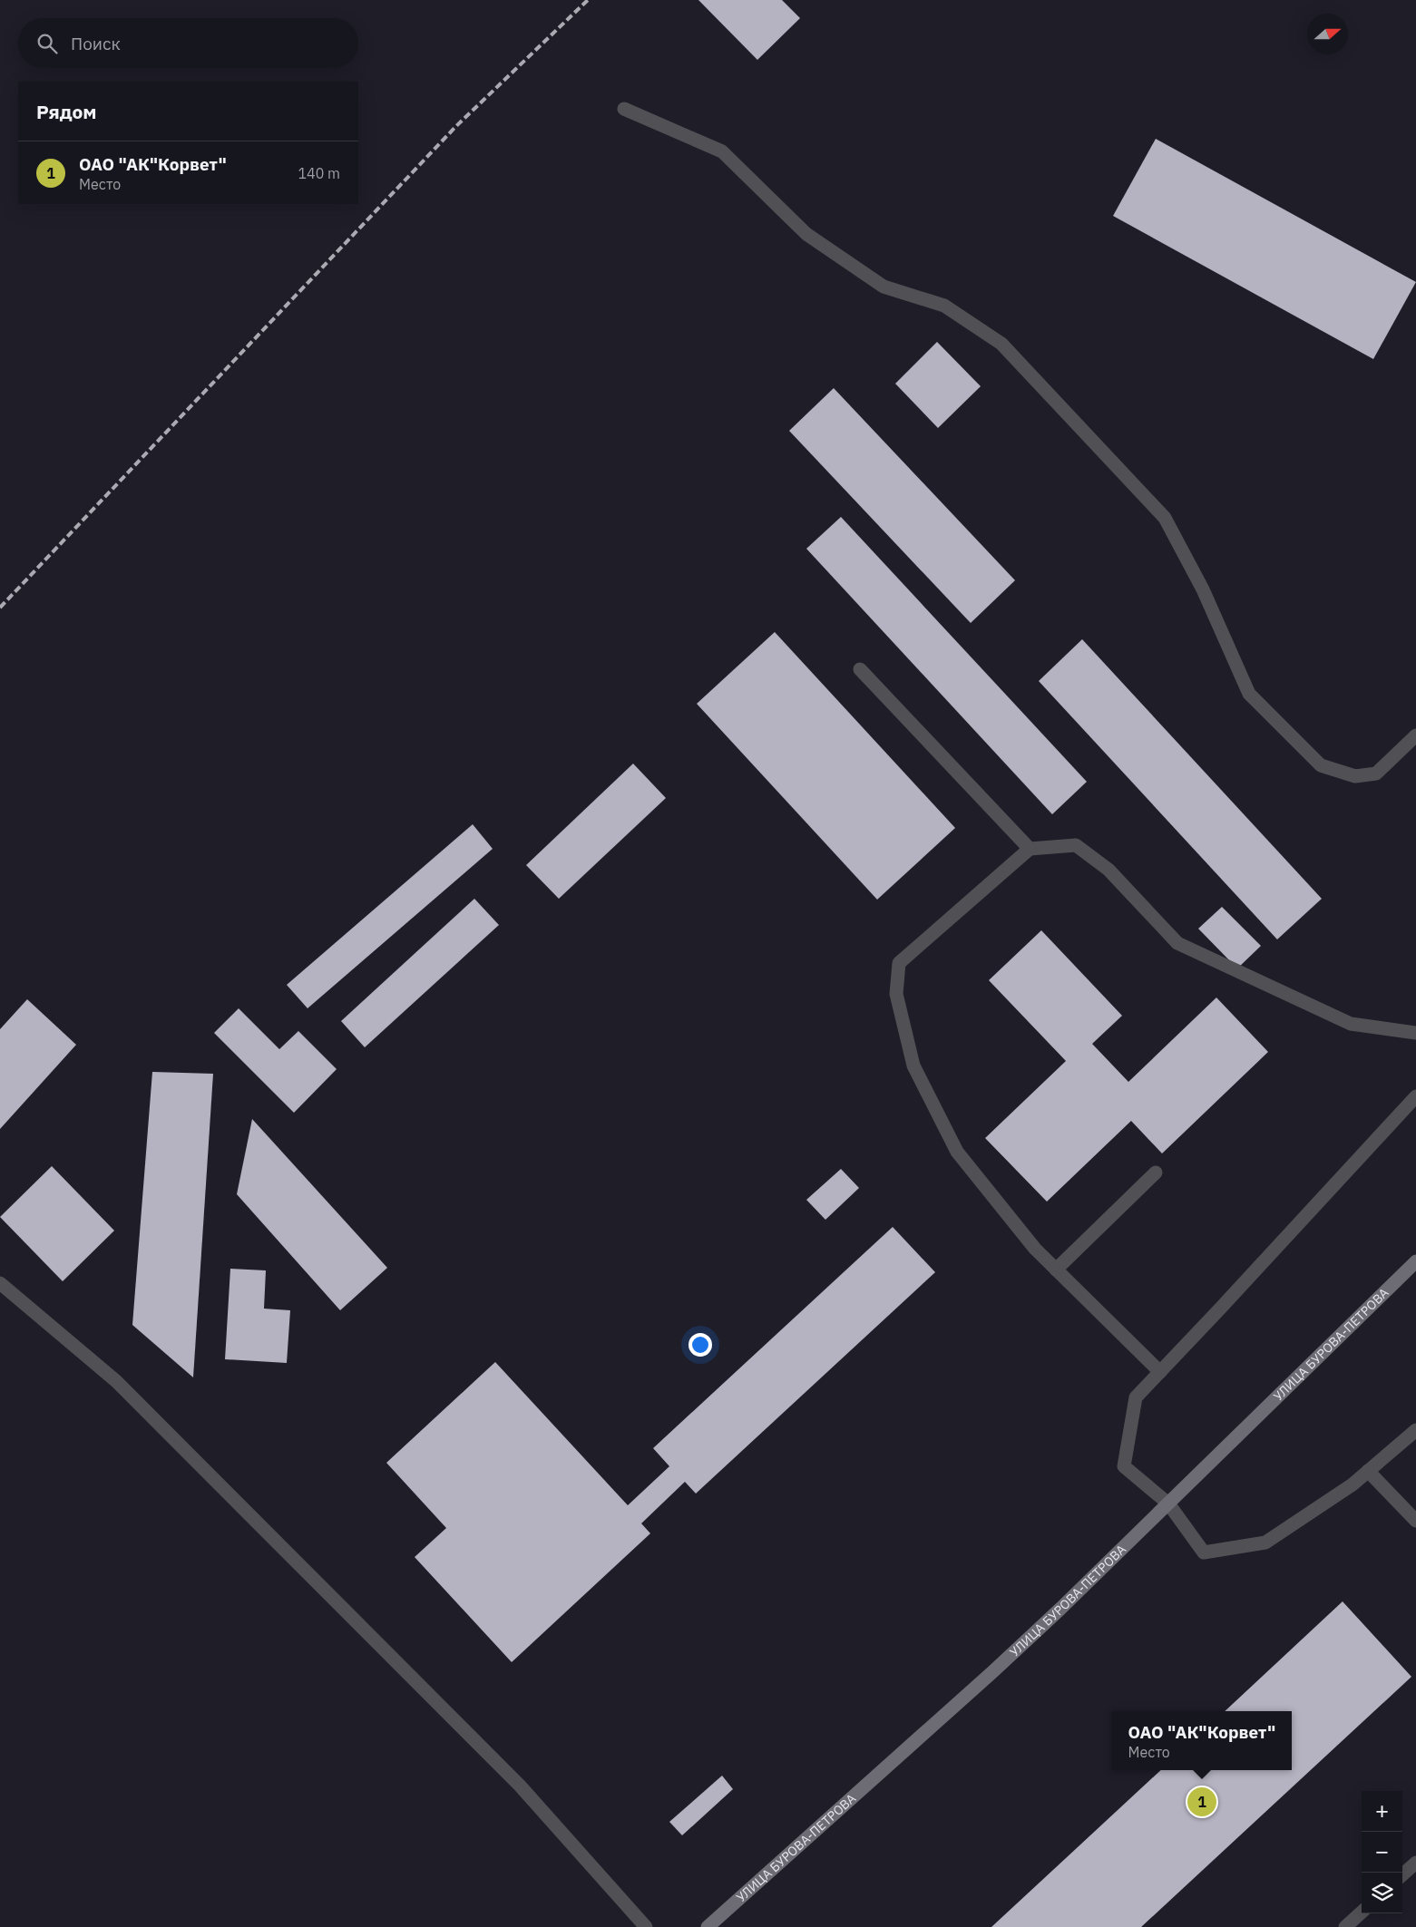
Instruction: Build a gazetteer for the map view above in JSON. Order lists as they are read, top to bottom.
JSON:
{
  "streets": {
    "main road": ["УЛИЦА БУРОВА-ПЕТРОВА"]
  },
  "north": "right",
  "page": {
    "search": "Поиск",
    "heading": "Рядом",
    "list": [
      {
        "mark": "1",
        "name": "ОАО \"АК\"Корвет\"",
        "note": "Место",
        "value": "140 m"
      }
    ],
    "popup": ["ОАО \"АК\"Корвет\"", "Место"],
    "pins": "1",
    "map_buttons": ["+", "−"]
  }
}
